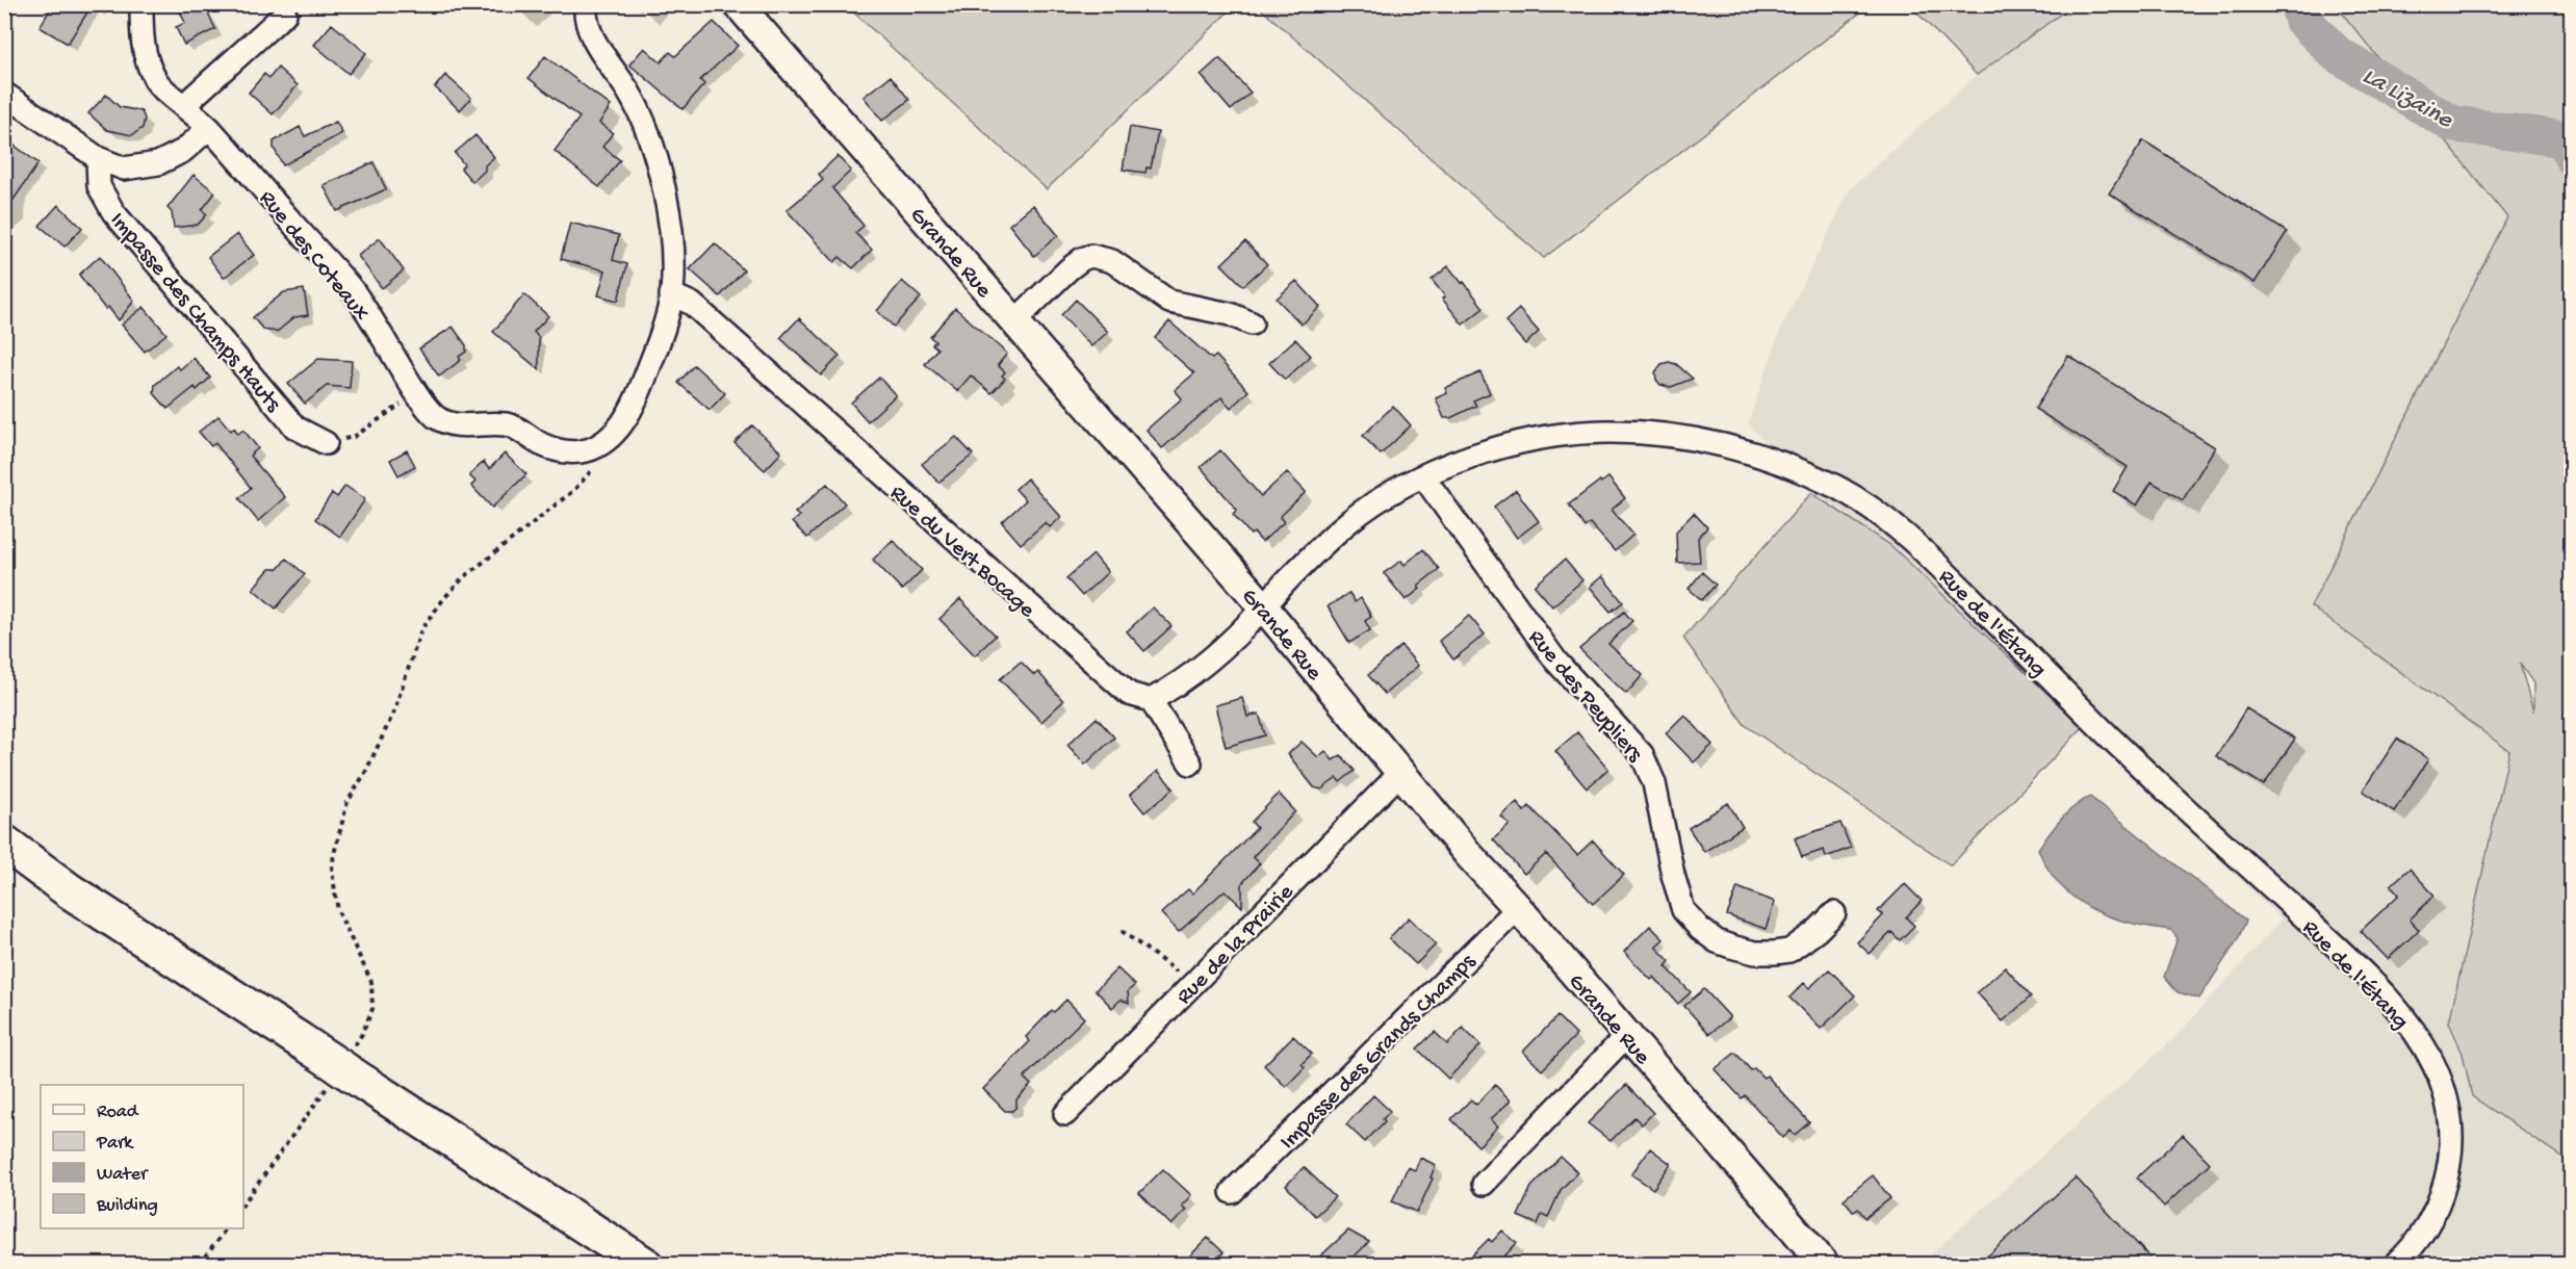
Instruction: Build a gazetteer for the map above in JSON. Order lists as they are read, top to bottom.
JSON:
{
  "streets": {
    "street": [
      "Grande Rue",
      "Rue des Coteaux",
      "Impasse des Champs Hauts",
      "Rue du Vert Bocage",
      "Rue de l'Étang",
      "Rue des Peupliers",
      "Rue de la Prairie",
      "Impasse des Grands Champs"
    ]
  },
  "crossings": [
    ["Grande Rue", "Rue de l'Étang"],
    ["Grande Rue", "Rue de la Prairie"],
    ["Grande Rue", "Impasse des Grands Champs"],
    ["Rue de l'Étang", "Rue des Peupliers"]
  ],
  "water": ["La Lizaine"],
  "legend": [
    "Road",
    "Park",
    "Water",
    "Building"
  ]
}
